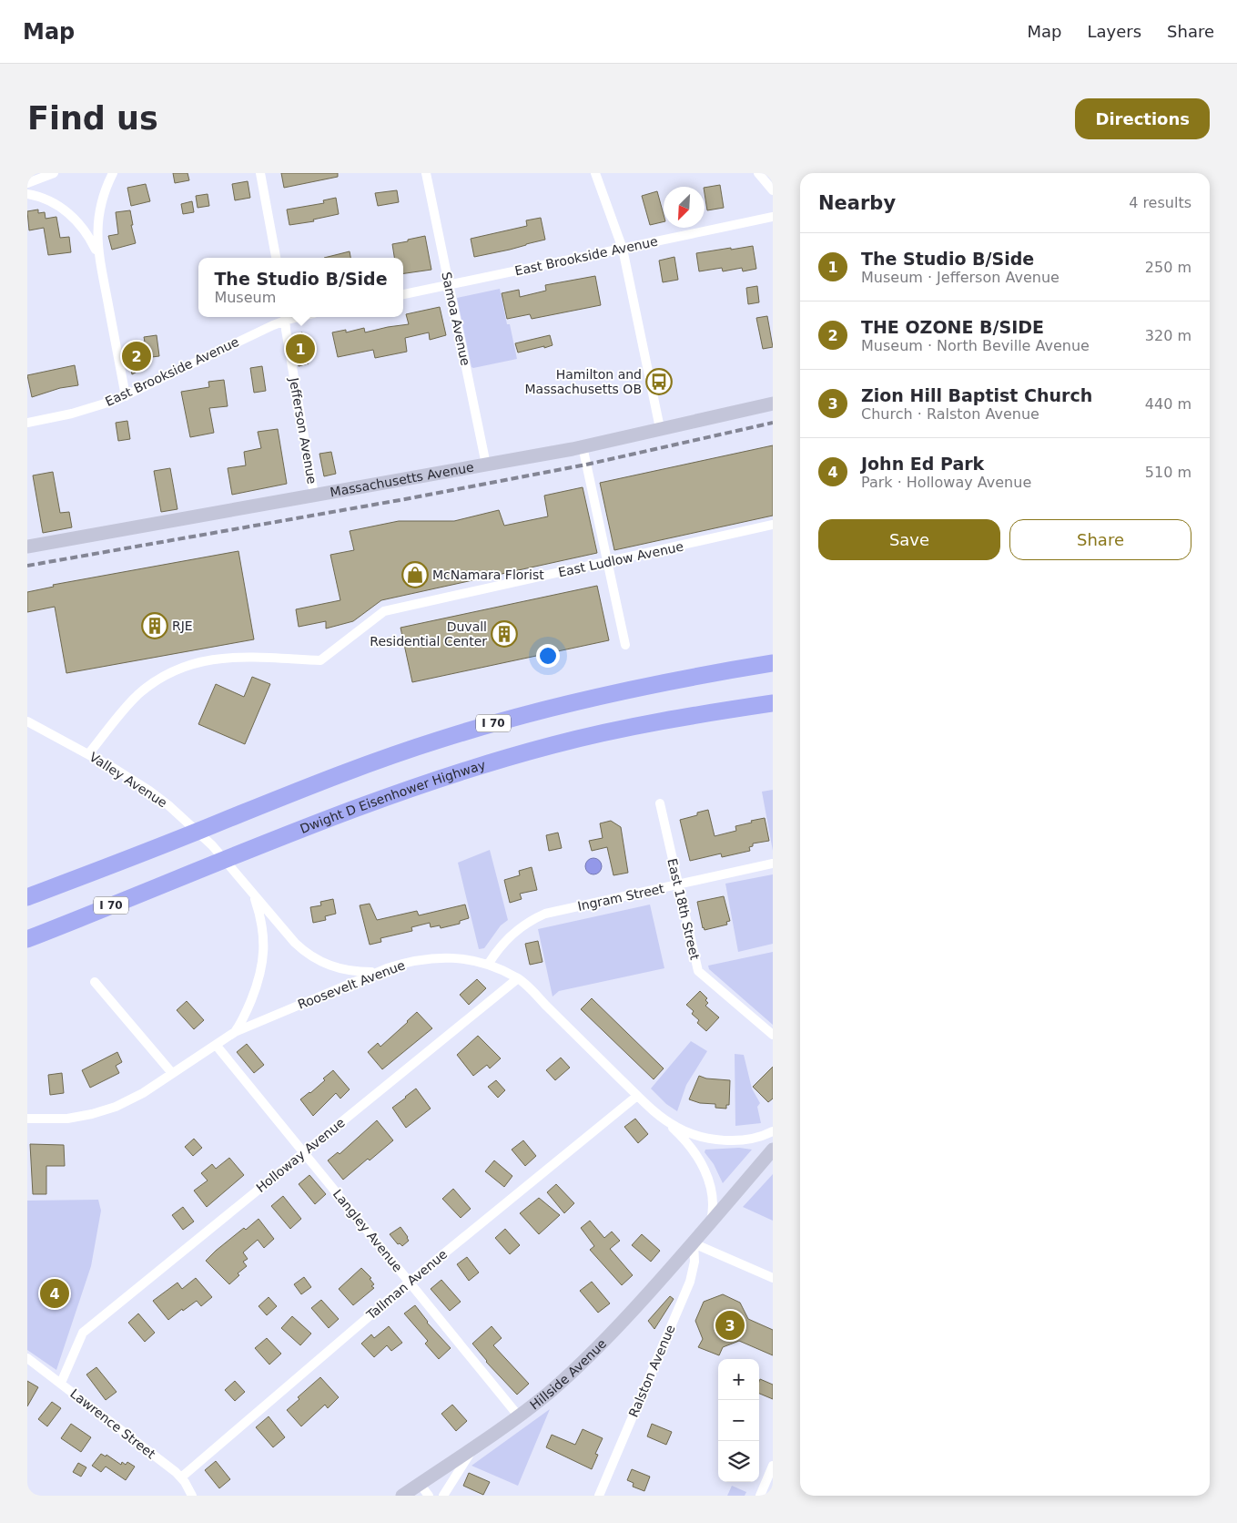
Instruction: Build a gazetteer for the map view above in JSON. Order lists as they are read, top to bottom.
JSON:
{
  "streets": {
    "highway": ["I 70", "Dwight D Eisenhower Highway"],
    "street": [
      "East Brookside Avenue",
      "Samoa Avenue",
      "Jefferson Avenue",
      "Massachusetts Avenue",
      "East Ludlow Avenue",
      "Valley Avenue",
      "Ingram Street",
      "East 18th Street",
      "Roosevelt Avenue",
      "Holloway Avenue",
      "Langley Avenue",
      "Tallman Avenue",
      "Ralston Avenue",
      "Hillside Avenue",
      "Lawrence Street"
    ]
  },
  "crossings": [
    ["East Brookside Avenue", "Samoa Avenue"],
    ["East Brookside Avenue", "Jefferson Avenue"],
    ["Samoa Avenue", "Massachusetts Avenue"],
    ["Jefferson Avenue", "Massachusetts Avenue"],
    ["East Ludlow Avenue", "Valley Avenue"],
    ["Valley Avenue", "Roosevelt Avenue"],
    ["Ingram Street", "East 18th Street"],
    ["Ingram Street", "Roosevelt Avenue"],
    ["Roosevelt Avenue", "Holloway Avenue"],
    ["Roosevelt Avenue", "Langley Avenue"],
    ["Roosevelt Avenue", "Tallman Avenue"],
    ["Holloway Avenue", "Langley Avenue"],
    ["Holloway Avenue", "Lawrence Street"],
    ["Langley Avenue", "Tallman Avenue"],
    ["Langley Avenue", "Hillside Avenue"],
    ["Tallman Avenue", "Lawrence Street"],
    ["Ralston Avenue", "Hillside Avenue"]
  ],
  "places": {
    "bus stop": ["Hamilton and Massachusetts OB"],
    "shop": ["McNamara Florist"],
    "building": ["RJE", "Duvall Residential Center"]
  },
  "north": "bottom left",
  "page": {
    "header": "Map",
    "nav": ["Map", "Layers", "Share"],
    "buttons": [
      "Directions",
      ["Save", "Share"]
    ],
    "title": "Find us",
    "heading": ["Nearby", "4 results"],
    "list": [
      {
        "mark": "1",
        "name": "The Studio B/Side",
        "note": "Museum · Jefferson Avenue",
        "value": "250 m"
      },
      {
        "mark": "2",
        "name": "THE OZONE B/SIDE",
        "note": "Museum · North Beville Avenue",
        "value": "320 m"
      },
      {
        "mark": "3",
        "name": "Zion Hill Baptist Church",
        "note": "Church · Ralston Avenue",
        "value": "440 m"
      },
      {
        "mark": "4",
        "name": "John Ed Park",
        "note": "Park · Holloway Avenue",
        "value": "510 m"
      }
    ],
    "popup": ["The Studio B/Side", "Museum"],
    "pins": [
      "1",
      "2",
      "4",
      "3"
    ],
    "map_buttons": ["+", "−"]
  }
}
